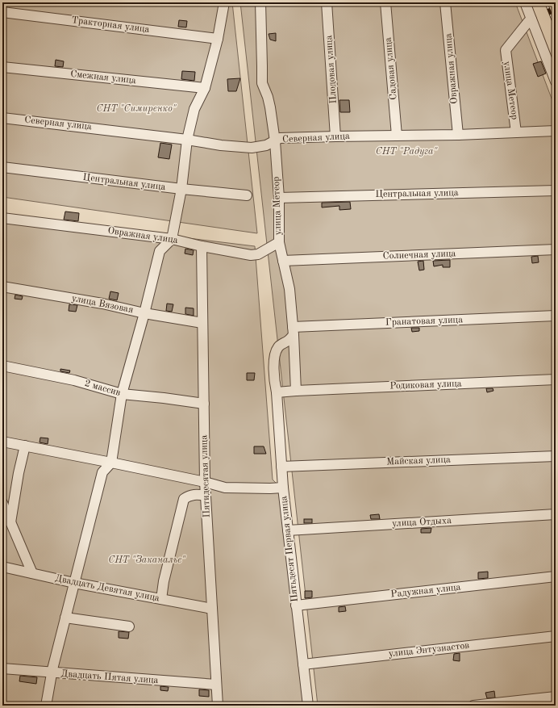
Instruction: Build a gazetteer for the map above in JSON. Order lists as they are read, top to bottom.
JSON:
{
  "streets": {
    "street": [
      "Тракторная улица",
      "Садовая улица",
      "Овражная улица",
      "Плодовая улица",
      "Смежная улица",
      "улица Метеор",
      "Северная улица",
      "Центральная улица",
      "Солнечная улица",
      "улица Вязовая",
      "Гранатовая улица",
      "Родиковая улица",
      "2 массив",
      "Майская улица",
      "Пятидесятая улица",
      "улица Отдыха",
      "Пятьдесят Первая улица",
      "Двадцать Девятая улица",
      "Радужная улица",
      "улица Энтузиастов",
      "Двадцать Пятая улица"
    ]
  },
  "crossings": [
    ["Садовая улица", "Северная улица"],
    ["Овражная улица", "улица Метеор"],
    ["Овражная улица", "Северная улица"],
    ["Овражная улица", "Пятидесятая улица"],
    ["Плодовая улица", "Северная улица"],
    ["улица Метеор", "Северная улица"],
    ["улица Метеор", "Центральная улица"],
    ["улица Метеор", "Солнечная улица"],
    ["улица Метеор", "Гранатовая улица"],
    ["улица Метеор", "Родиковая улица"],
    ["улица Метеор", "Пятьдесят Первая улица"],
    ["улица Вязовая", "Пятидесятая улица"],
    ["Гранатовая улица", "Пятьдесят Первая улица"],
    ["2 массив", "Пятидесятая улица"],
    ["Майская улица", "Пятьдесят Первая улица"],
    ["Пятидесятая улица", "Двадцать Девятая улица"],
    ["Пятидесятая улица", "Двадцать Пятая улица"],
    ["улица Отдыха", "Пятьдесят Первая улица"],
    ["Пятьдесят Первая улица", "Радужная улица"],
    ["Пятьдесят Первая улица", "улица Энтузиастов"]
  ],
  "parks": ["СНТ \"Симиренко\"", "СНТ \"Радуга\"", "СНТ \"Заканалье\""]
}
